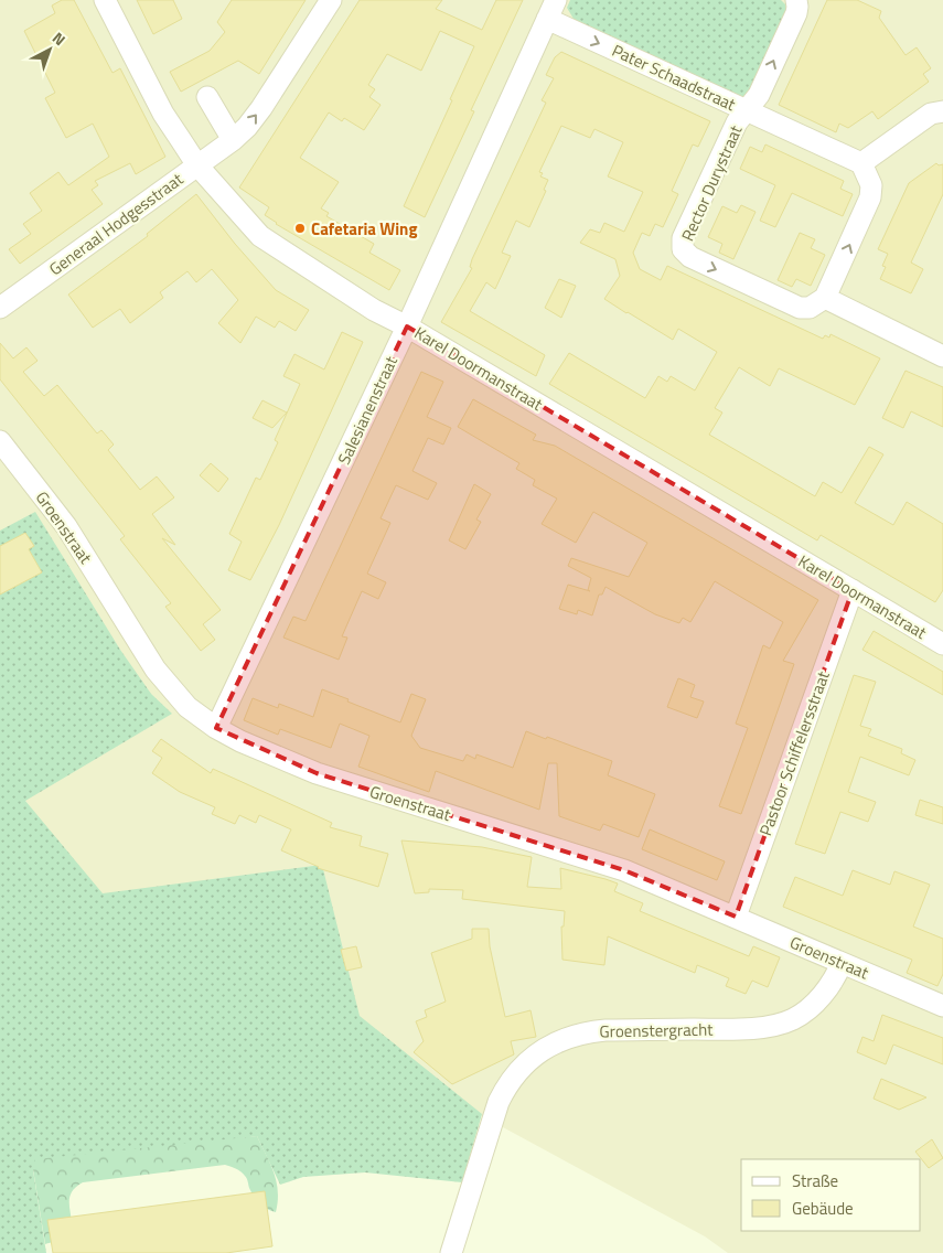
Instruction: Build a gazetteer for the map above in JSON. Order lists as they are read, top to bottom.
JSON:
{
  "streets": {
    "street": [
      "Pater Schaadstraat",
      "Rector Durystraat",
      "Generaal Hodgesstraat",
      "Karel Doormanstraat",
      "Salesianenstraat",
      "Groenstraat",
      "Pastoor Schiffelersstraat",
      "Groenstergracht"
    ]
  },
  "crossings": [
    ["Pater Schaadstraat", "Rector Durystraat"],
    ["Pater Schaadstraat", "Salesianenstraat"],
    ["Generaal Hodgesstraat", "Karel Doormanstraat"],
    ["Karel Doormanstraat", "Salesianenstraat"],
    ["Karel Doormanstraat", "Pastoor Schiffelersstraat"],
    ["Salesianenstraat", "Groenstraat"],
    ["Groenstraat", "Pastoor Schiffelersstraat"],
    ["Groenstraat", "Groenstergracht"]
  ],
  "one_way": ["Pater Schaadstraat", "Generaal Hodgesstraat"],
  "places": ["Cafetaria Wing"],
  "legend": ["Straße", "Gebäude"],
  "north": "top right"
}
